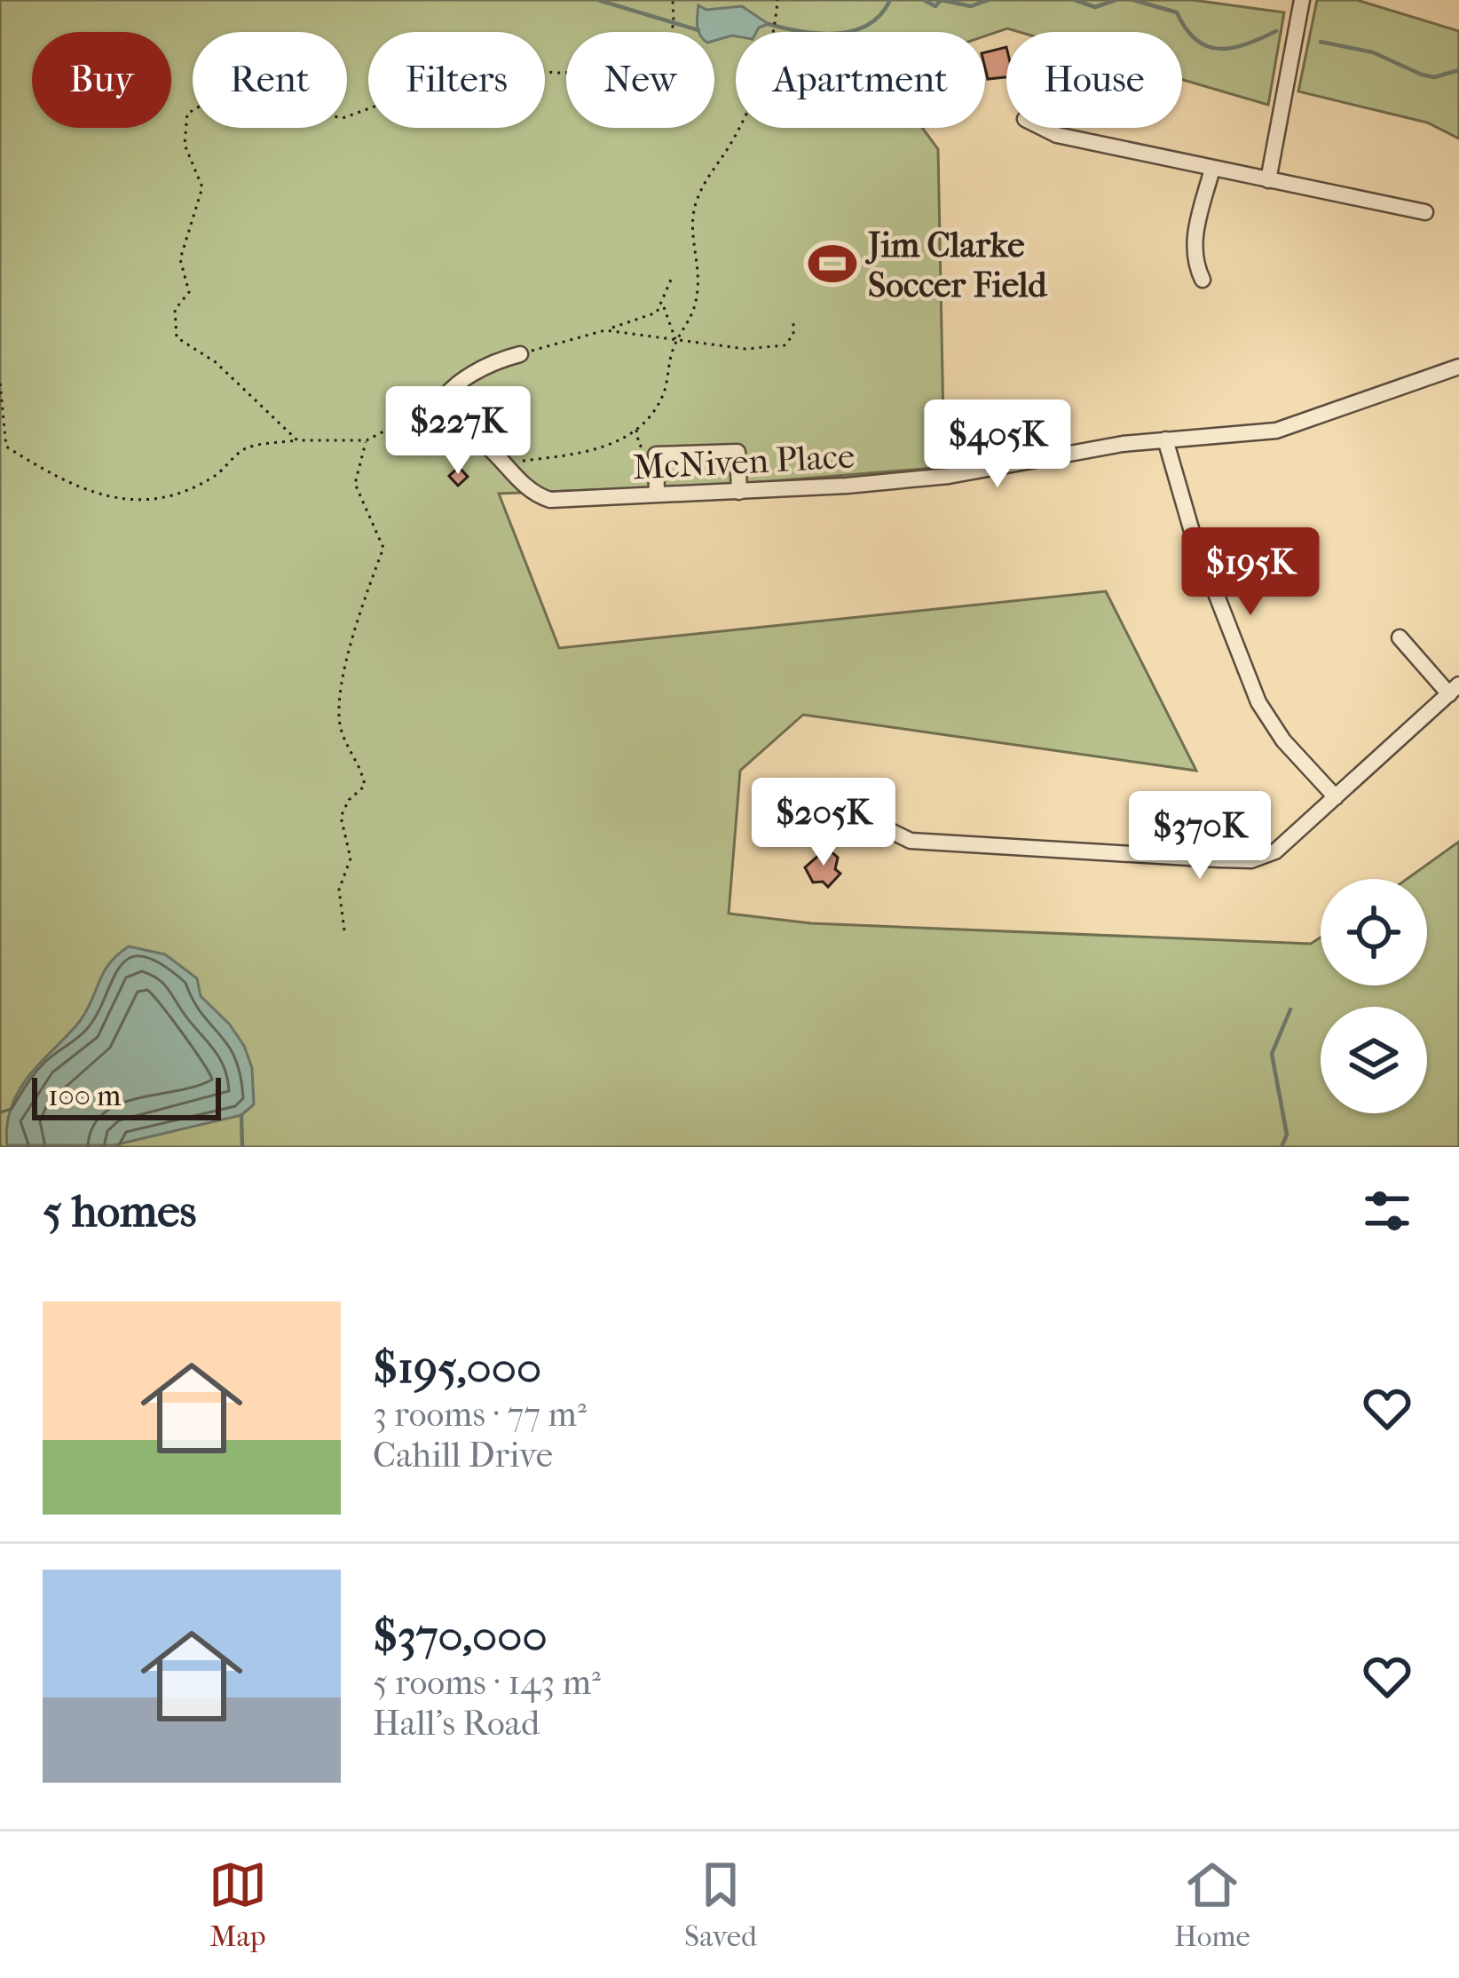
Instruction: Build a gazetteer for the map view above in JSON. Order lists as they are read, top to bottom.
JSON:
{
  "streets": {
    "street": ["McNiven Place"]
  },
  "places": {
    "sports": ["Jim Clarke Soccer Field"]
  },
  "scale_bar": "100 m",
  "page": {
    "chip": [
      "Buy",
      "Rent",
      "Filters",
      "New",
      "Apartment",
      "House"
    ],
    "price": [
      "$227K",
      "$405K",
      "$195K",
      "$205K",
      "$370K"
    ],
    "scale": "100 m",
    "heading": "5 homes",
    "list": [
      {
        "name": "$195,000",
        "note": "3 rooms · 77 m² · Cahill Drive"
      },
      {
        "name": "$370,000",
        "note": "5 rooms · 143 m² · Hall's Road"
      }
    ],
    "tabs": ["Map", "Saved", "Home"]
  }
}
